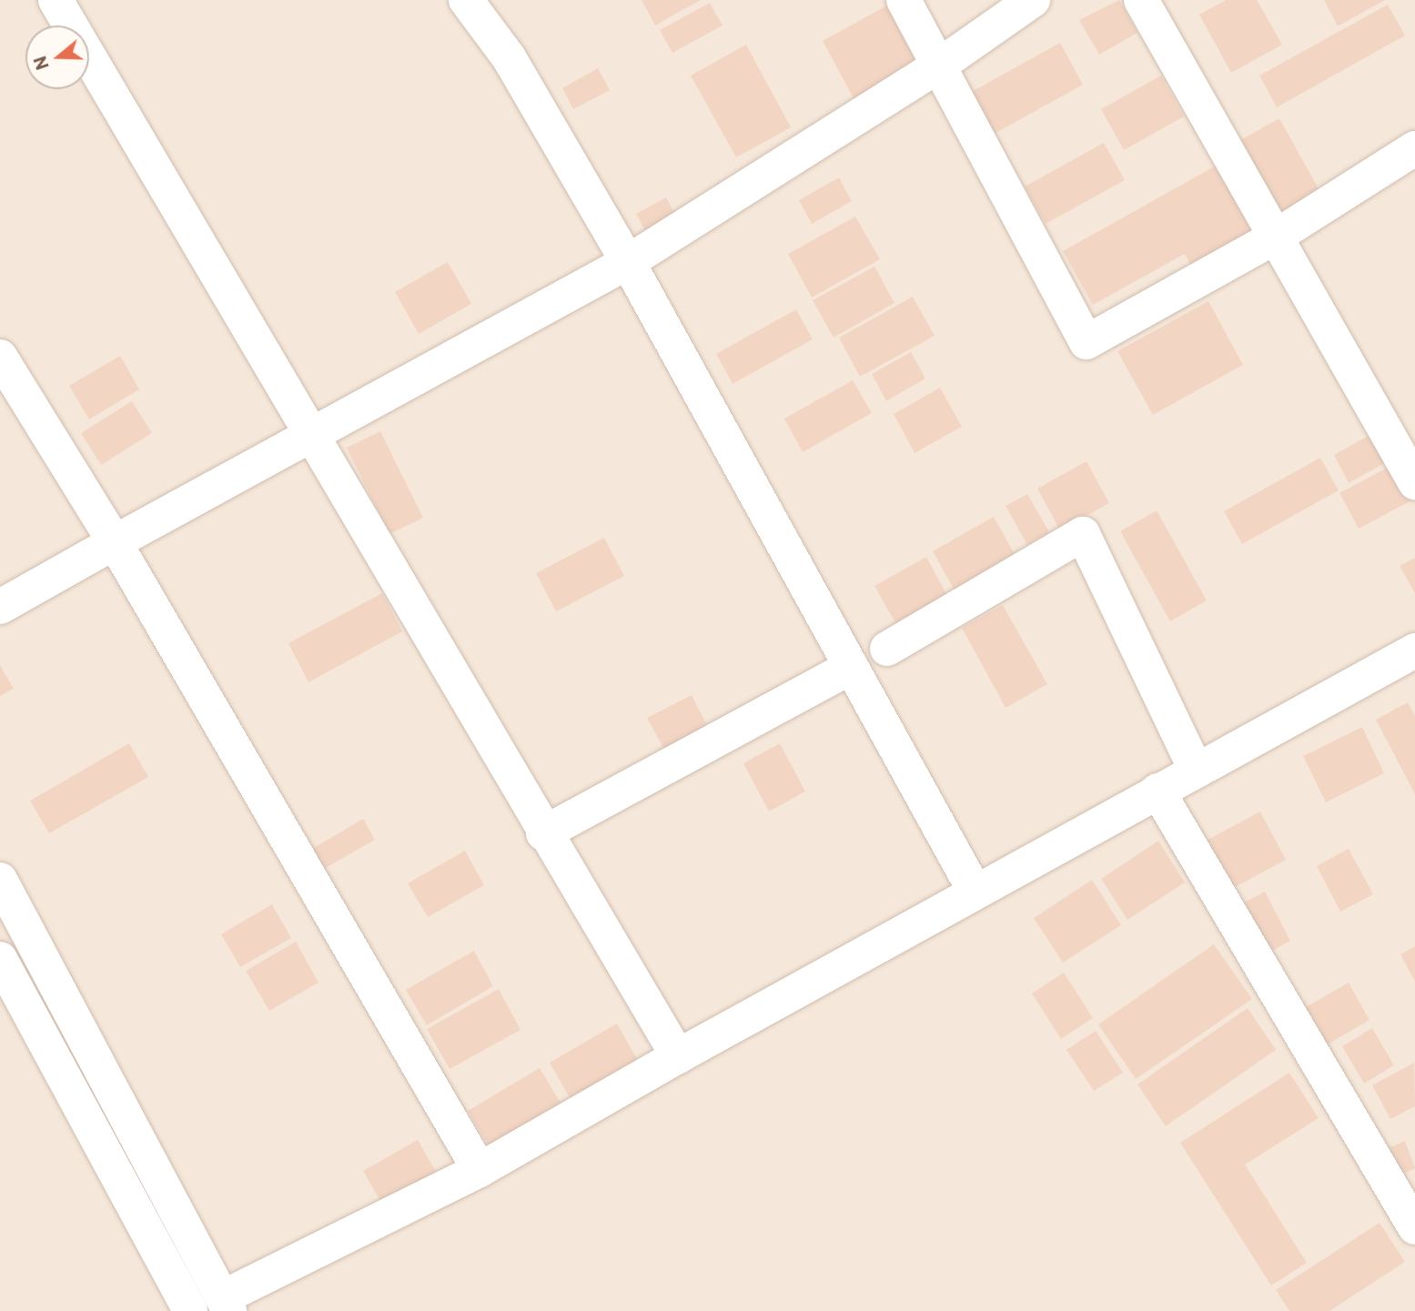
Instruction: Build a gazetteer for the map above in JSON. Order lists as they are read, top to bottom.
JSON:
{
  "north": "left"
}
